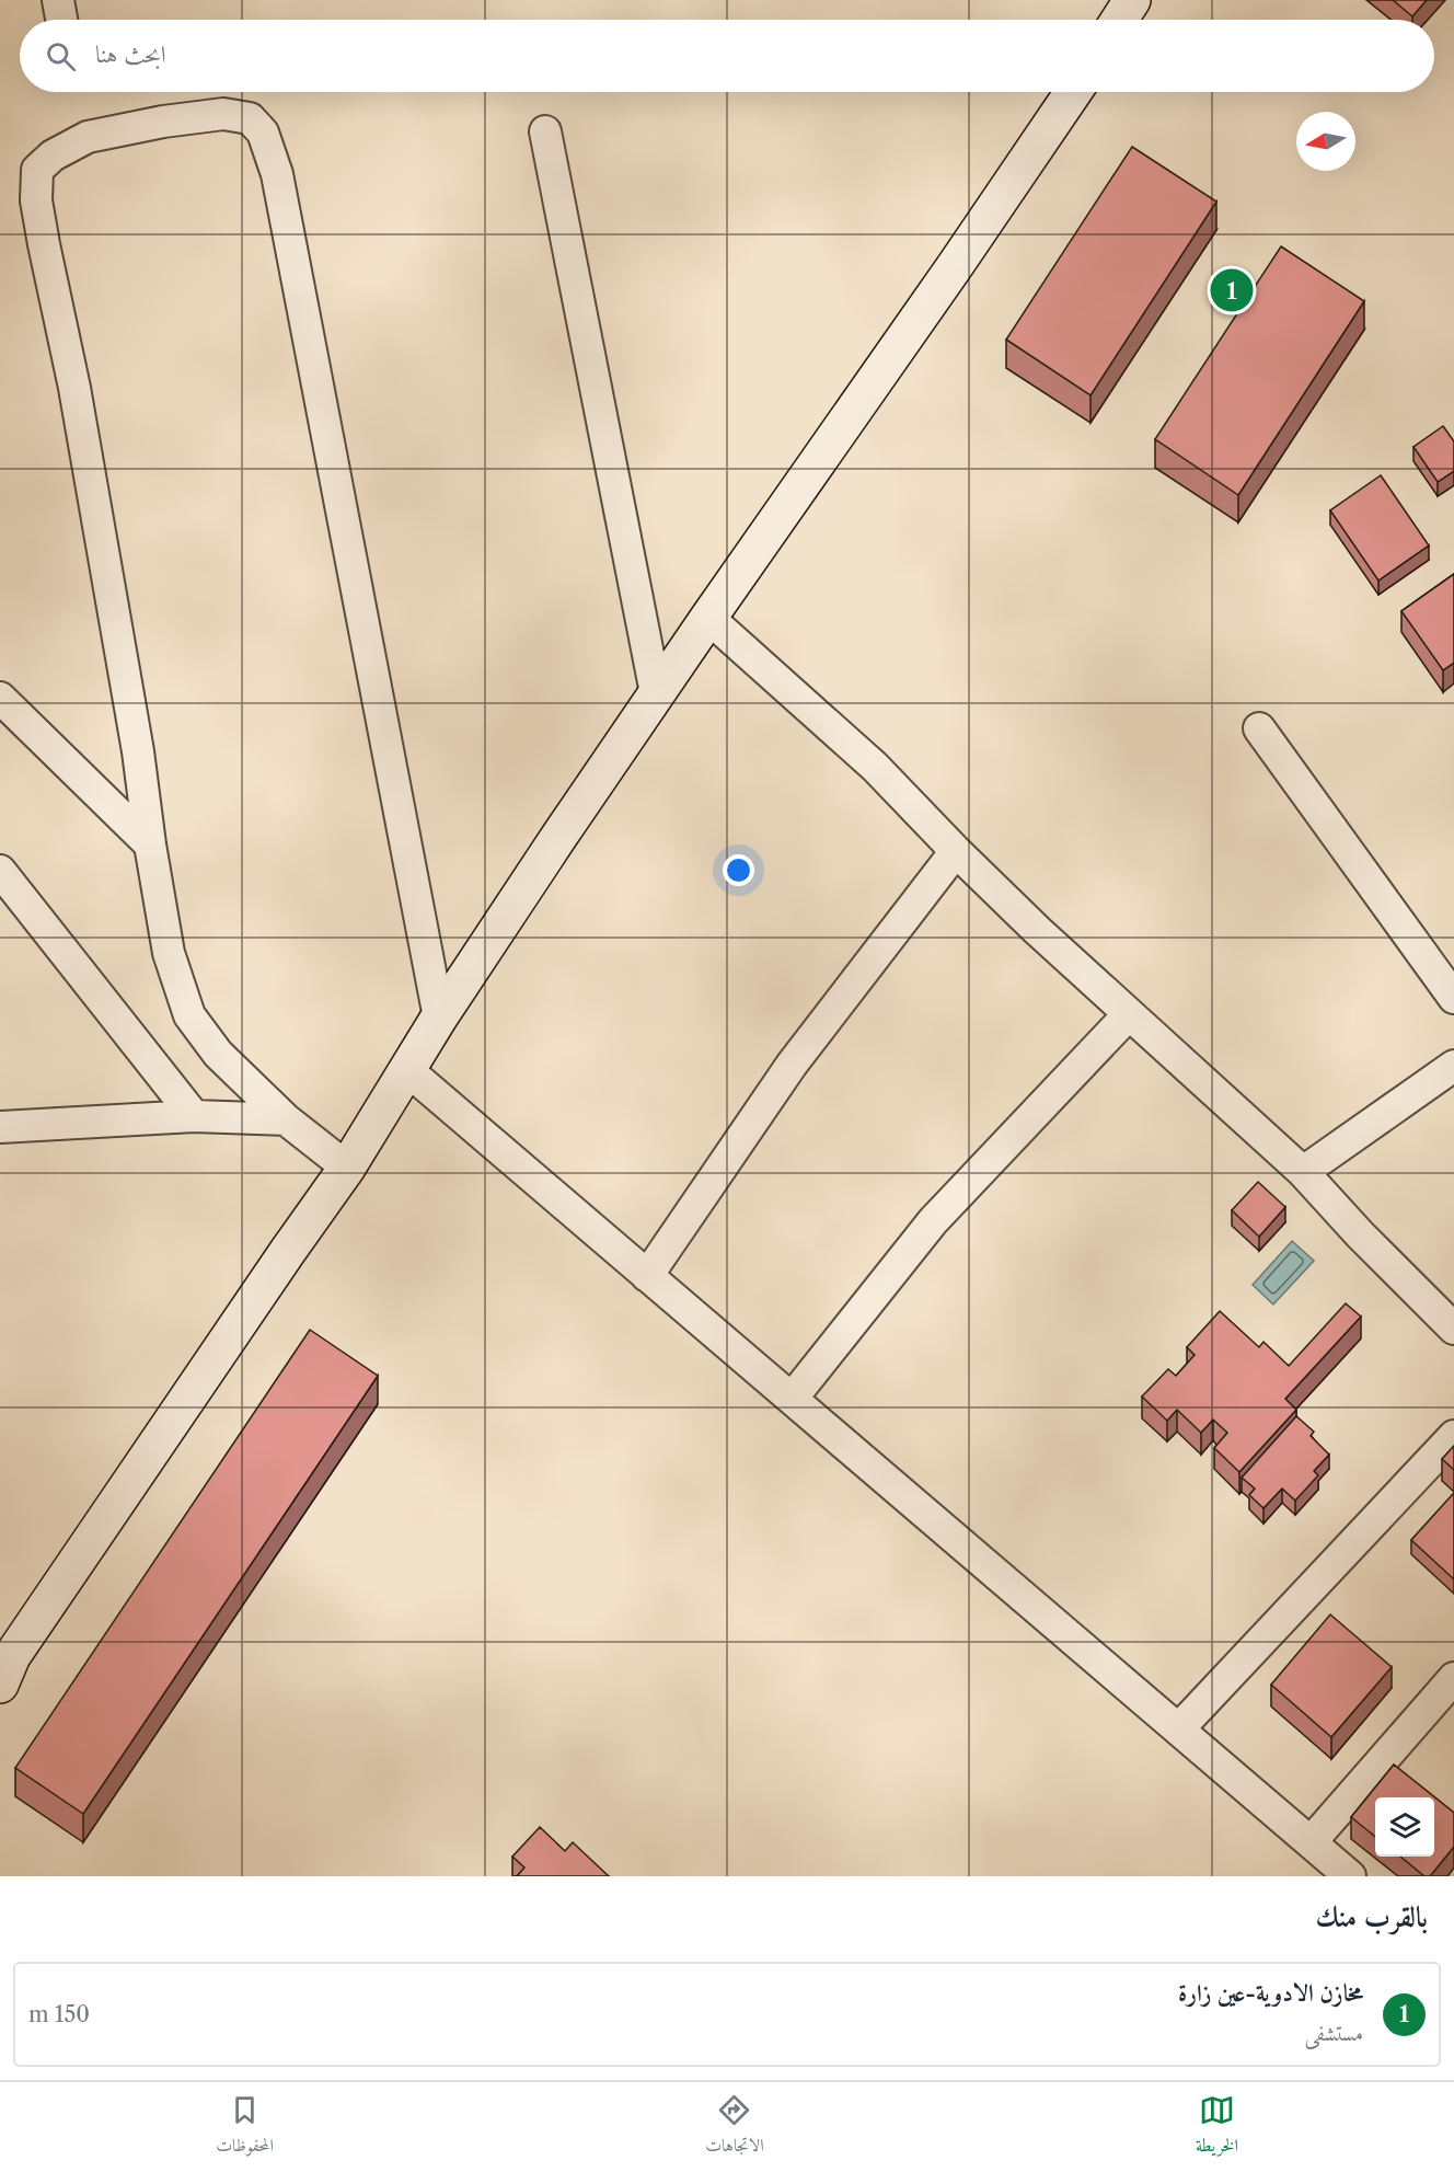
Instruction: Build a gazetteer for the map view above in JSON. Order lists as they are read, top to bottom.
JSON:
{
  "north": "left",
  "page": {
    "search": "ابحث هنا",
    "pins": "1",
    "heading": "بالقرب منك",
    "list": [
      {
        "mark": "1",
        "name": "مخازن الادوية-عين زارة",
        "note": "مستشفى",
        "value": "150 m"
      }
    ],
    "nav": ["الخريطة", "الاتجاهات", "المحفوظات"]
  }
}
